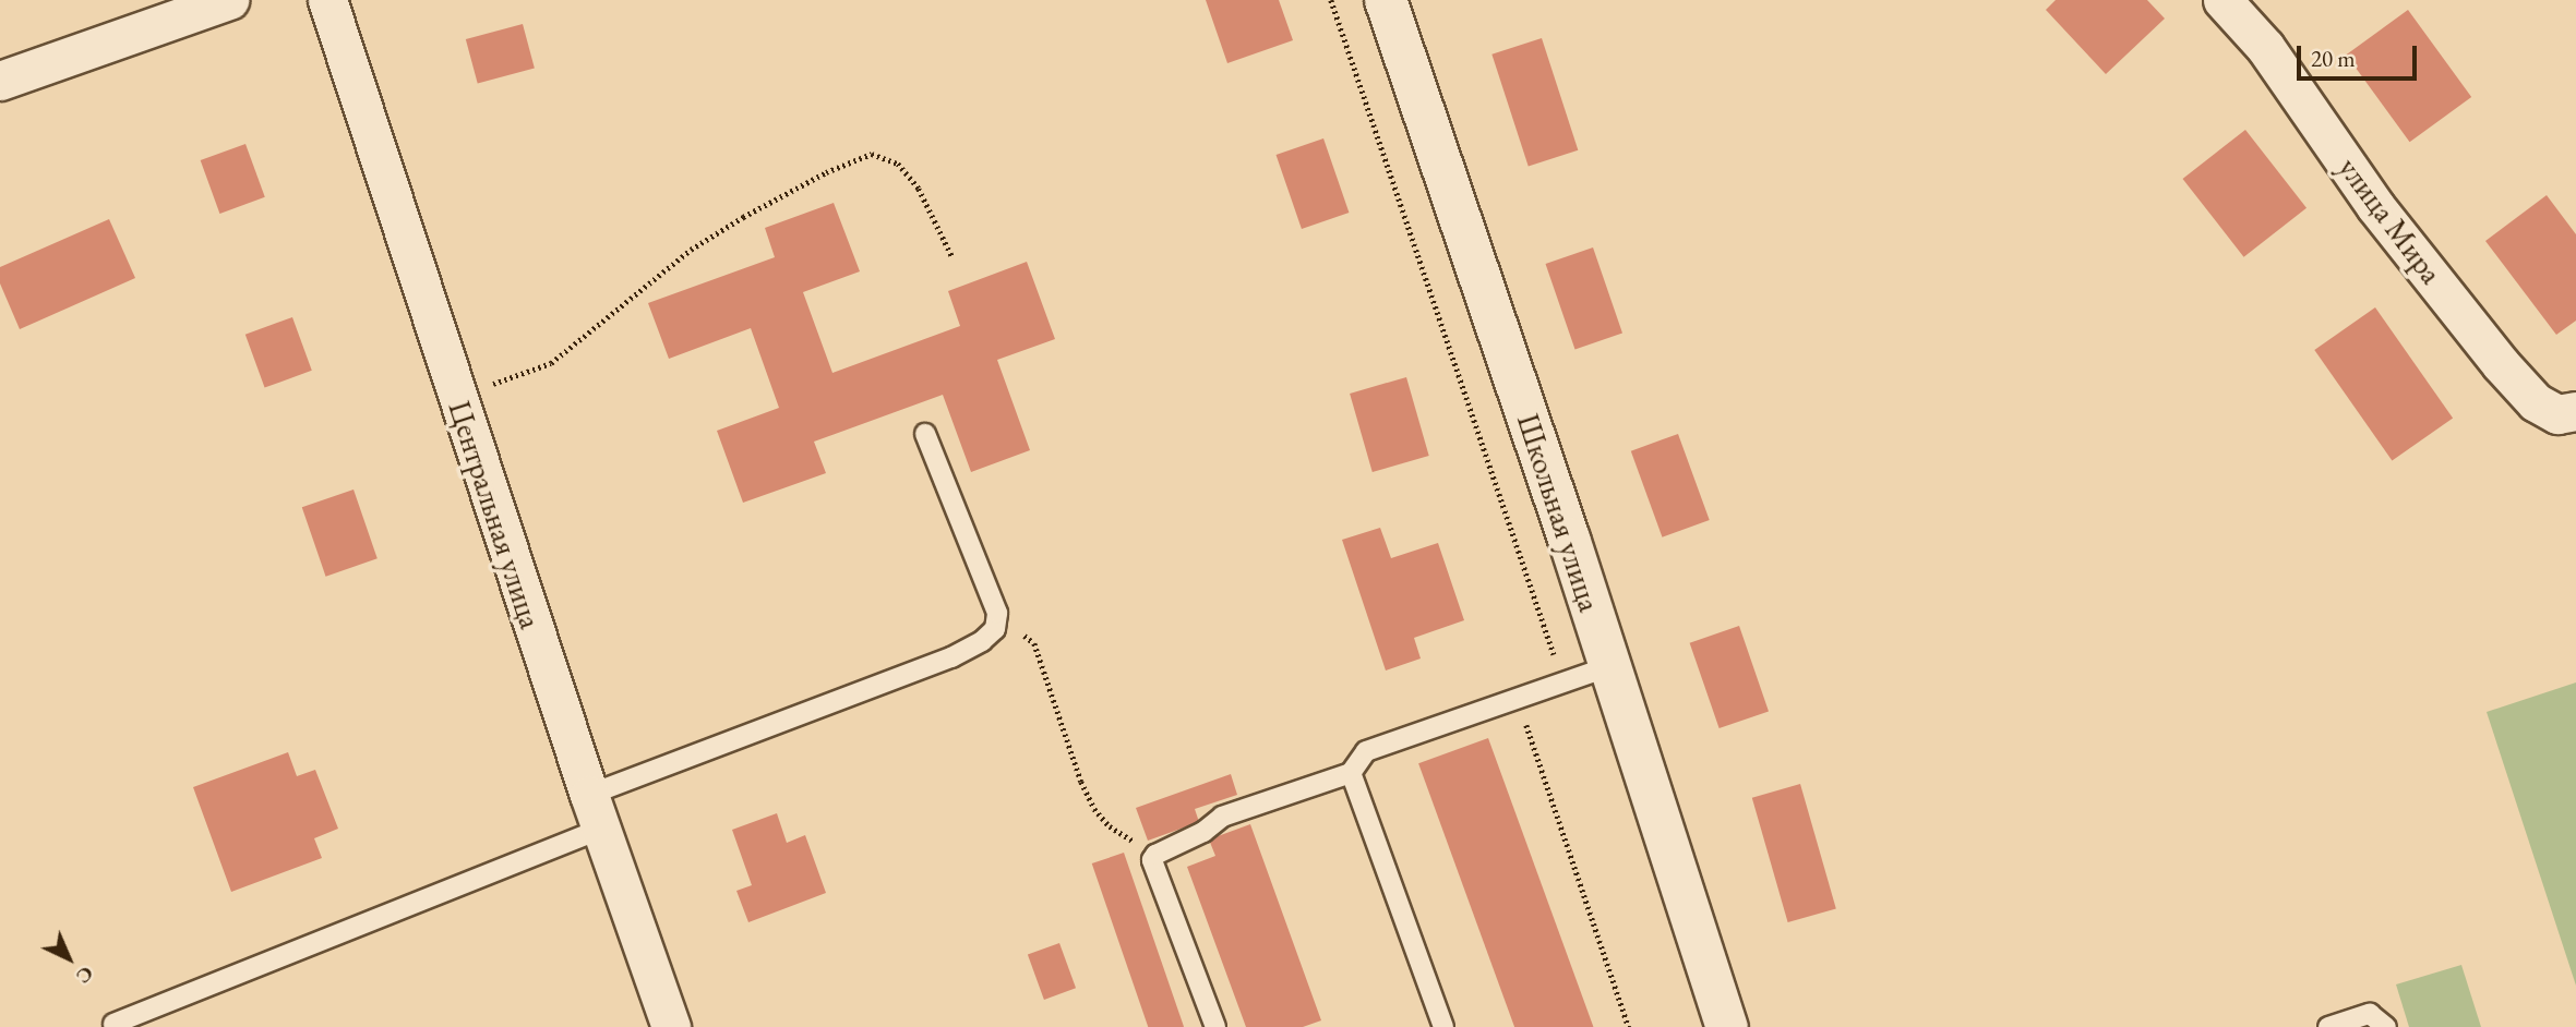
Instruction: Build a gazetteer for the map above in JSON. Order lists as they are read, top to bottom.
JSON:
{
  "streets": {
    "street": ["улица Мира", "Школьная улица", "Центральная улица"]
  },
  "scale_bar": "20 m",
  "north": "bottom right"
}
